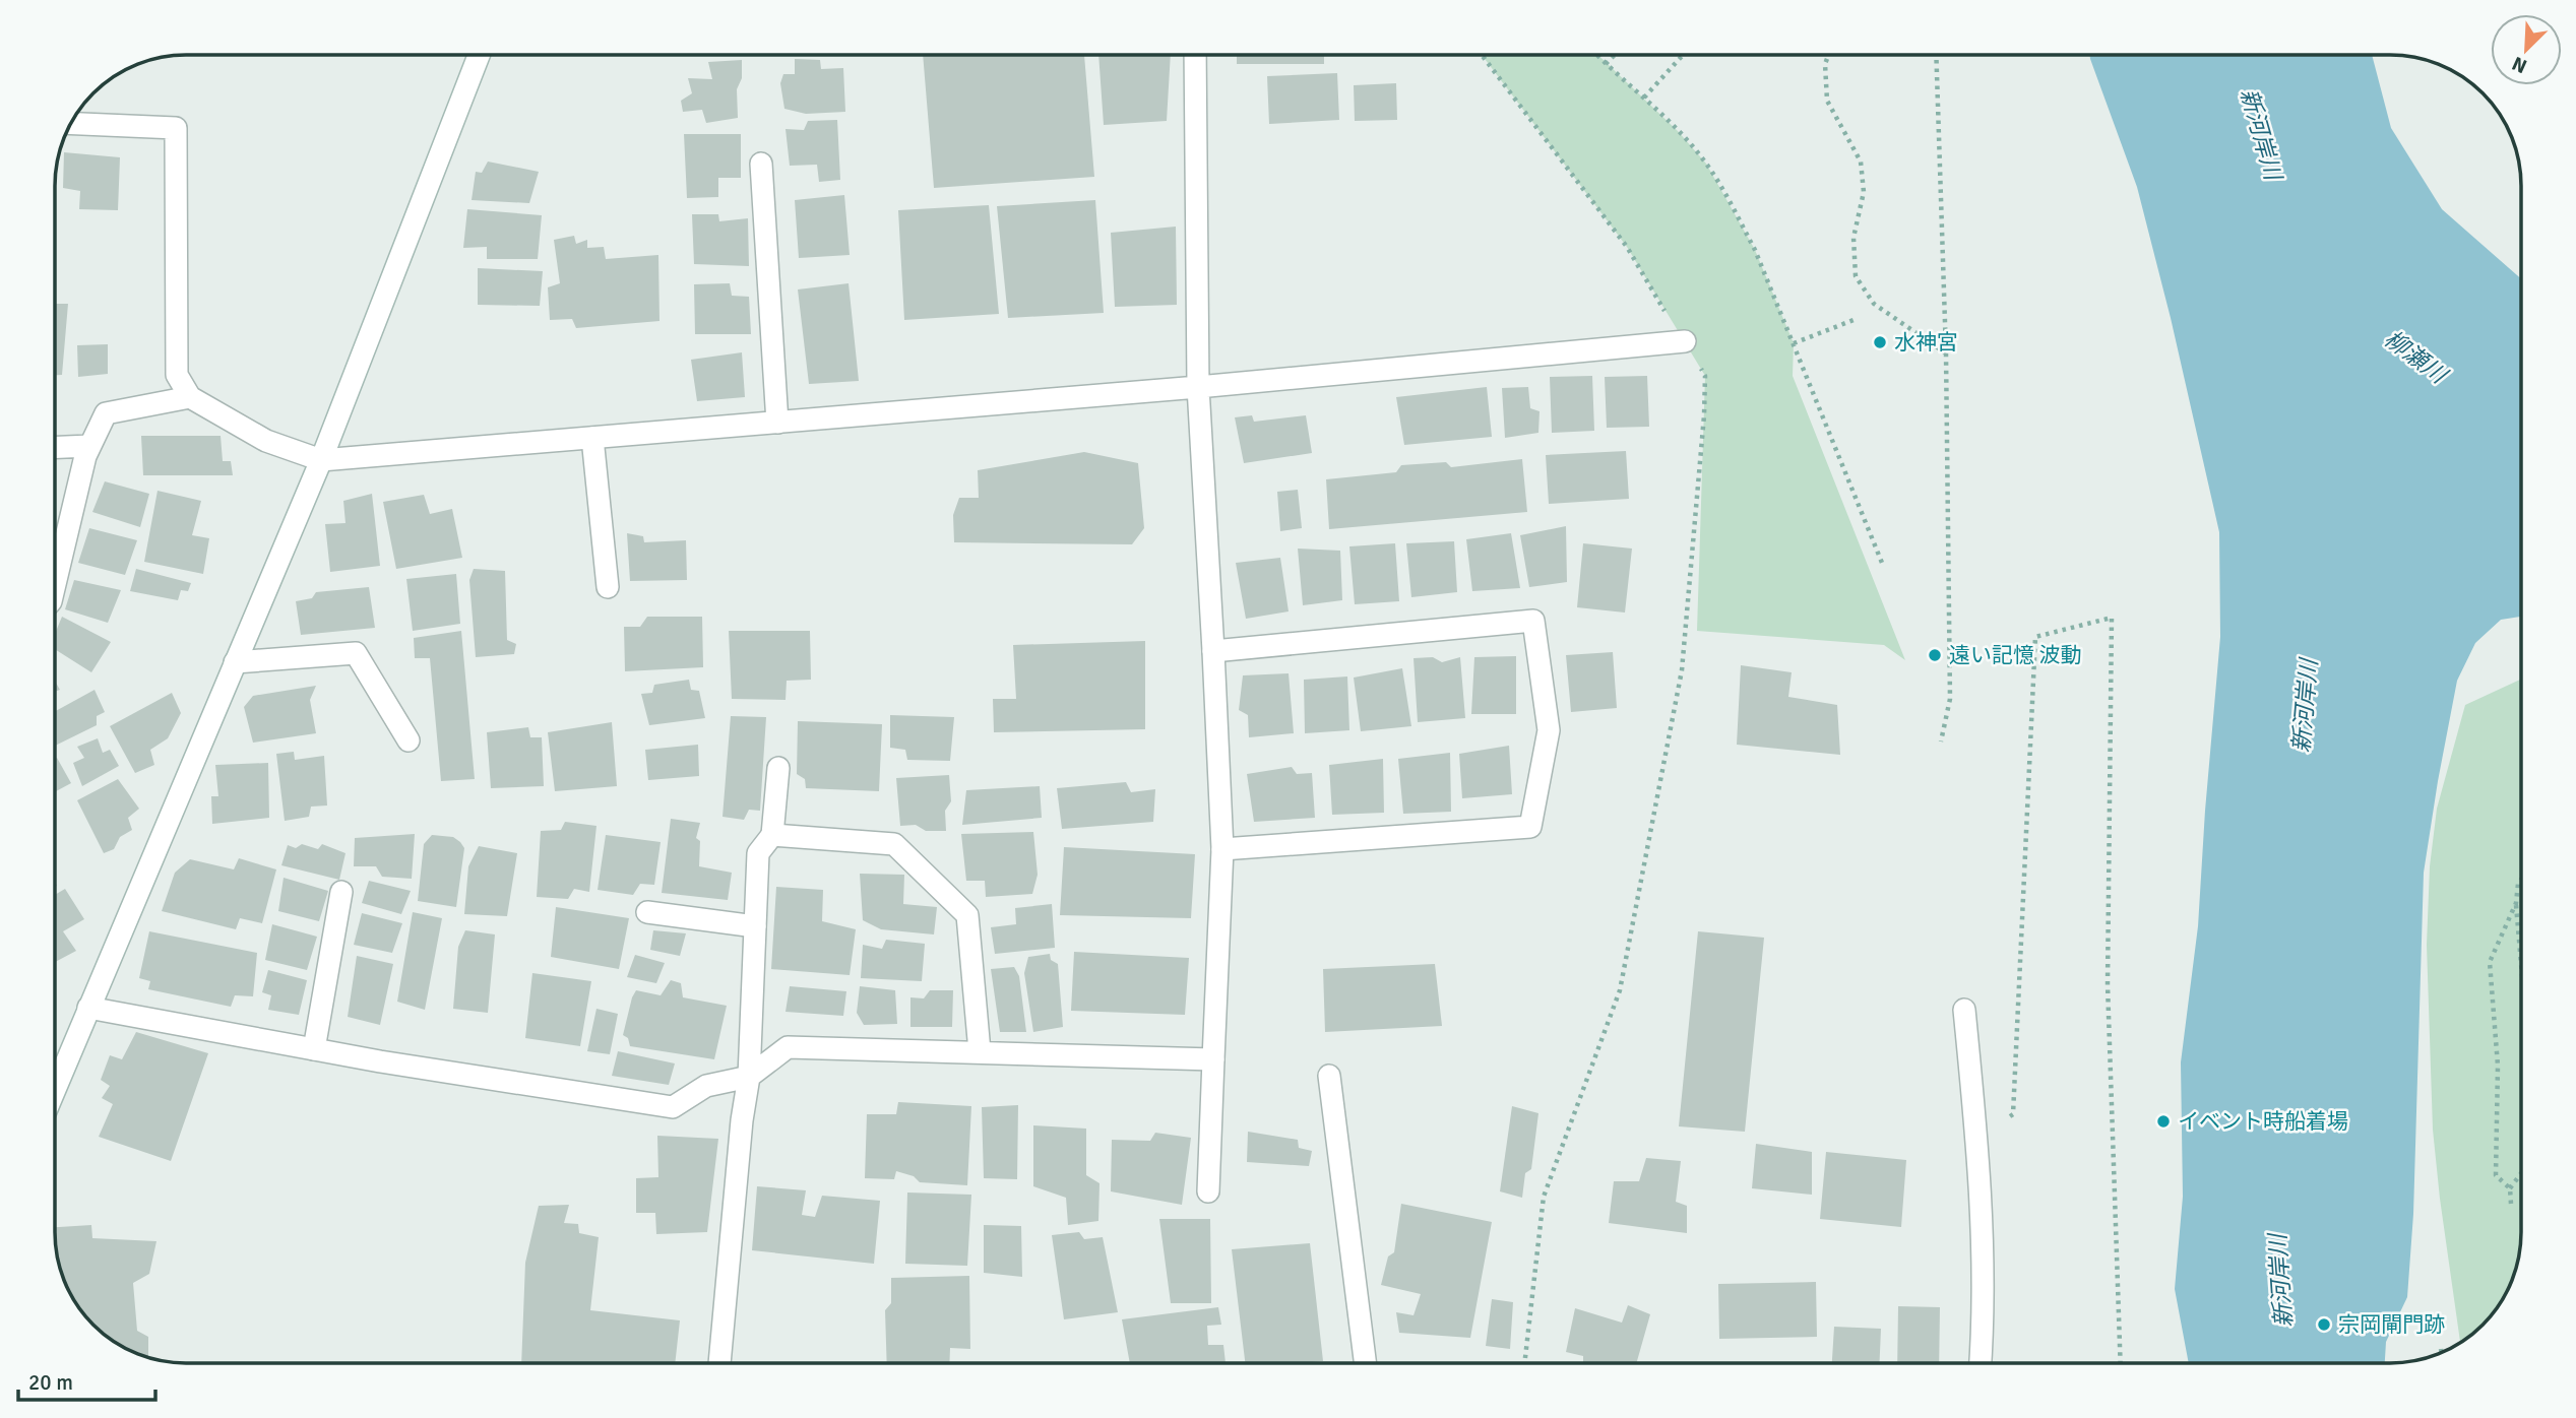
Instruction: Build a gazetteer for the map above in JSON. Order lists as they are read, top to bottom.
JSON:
{
  "water": ["新河岸川", "柳瀬川"],
  "places": [
    "水神宮",
    "遠い記憶 波動",
    "イベント時船着場",
    "宗岡閘門跡"
  ],
  "scale_bar": "20 m",
  "north": "bottom left"
}
